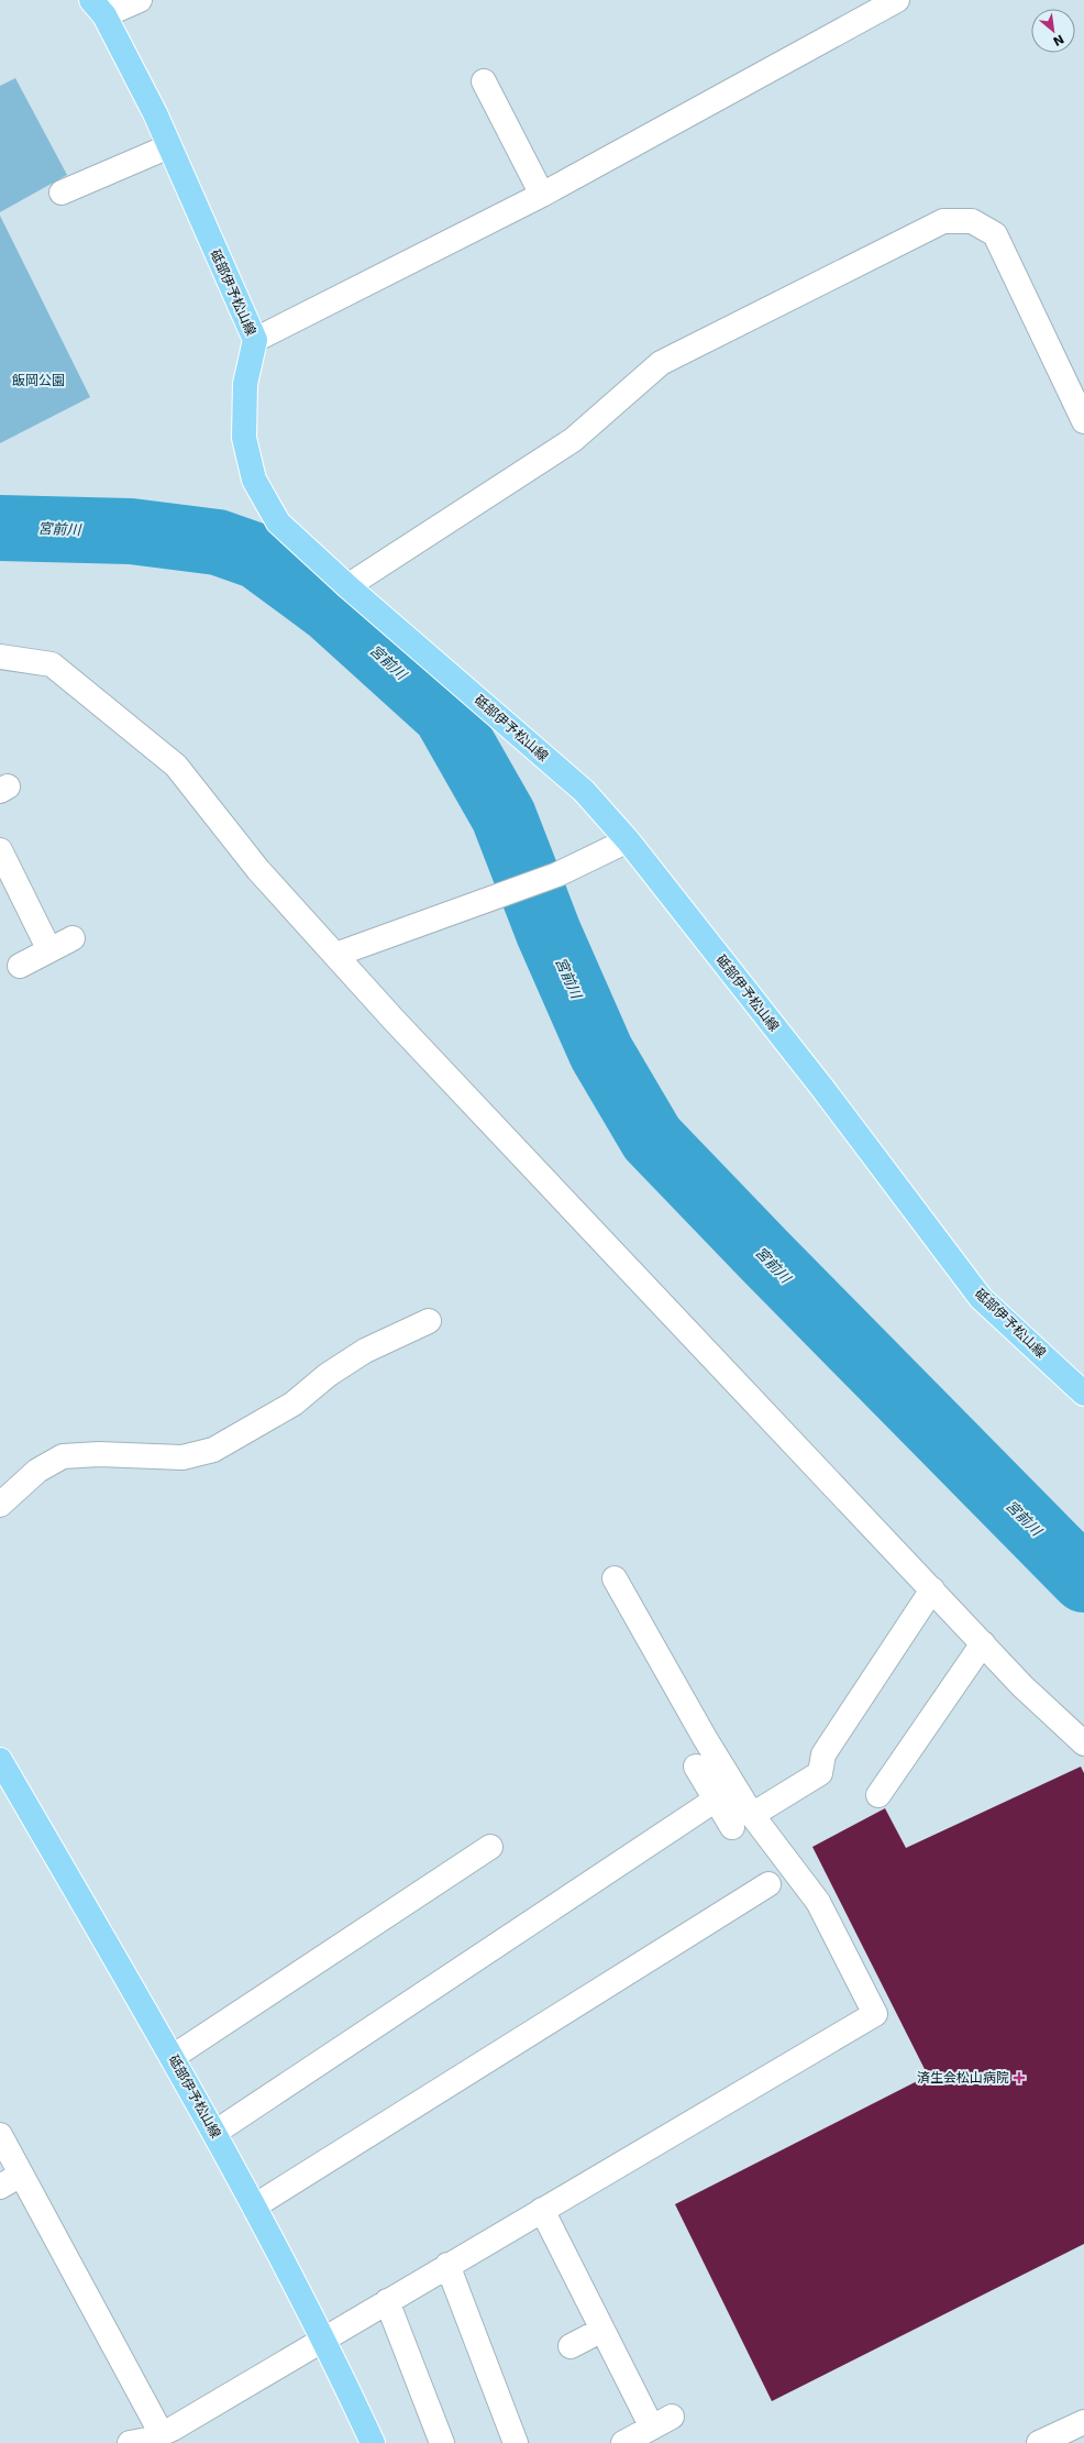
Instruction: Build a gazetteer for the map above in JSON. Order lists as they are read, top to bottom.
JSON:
{
  "streets": {
    "main road": ["砥部伊予松山線"]
  },
  "water": ["宮前川"],
  "parks": ["飯岡公園"],
  "places": {
    "health": ["済生会松山病院"]
  },
  "north": "bottom right"
}
